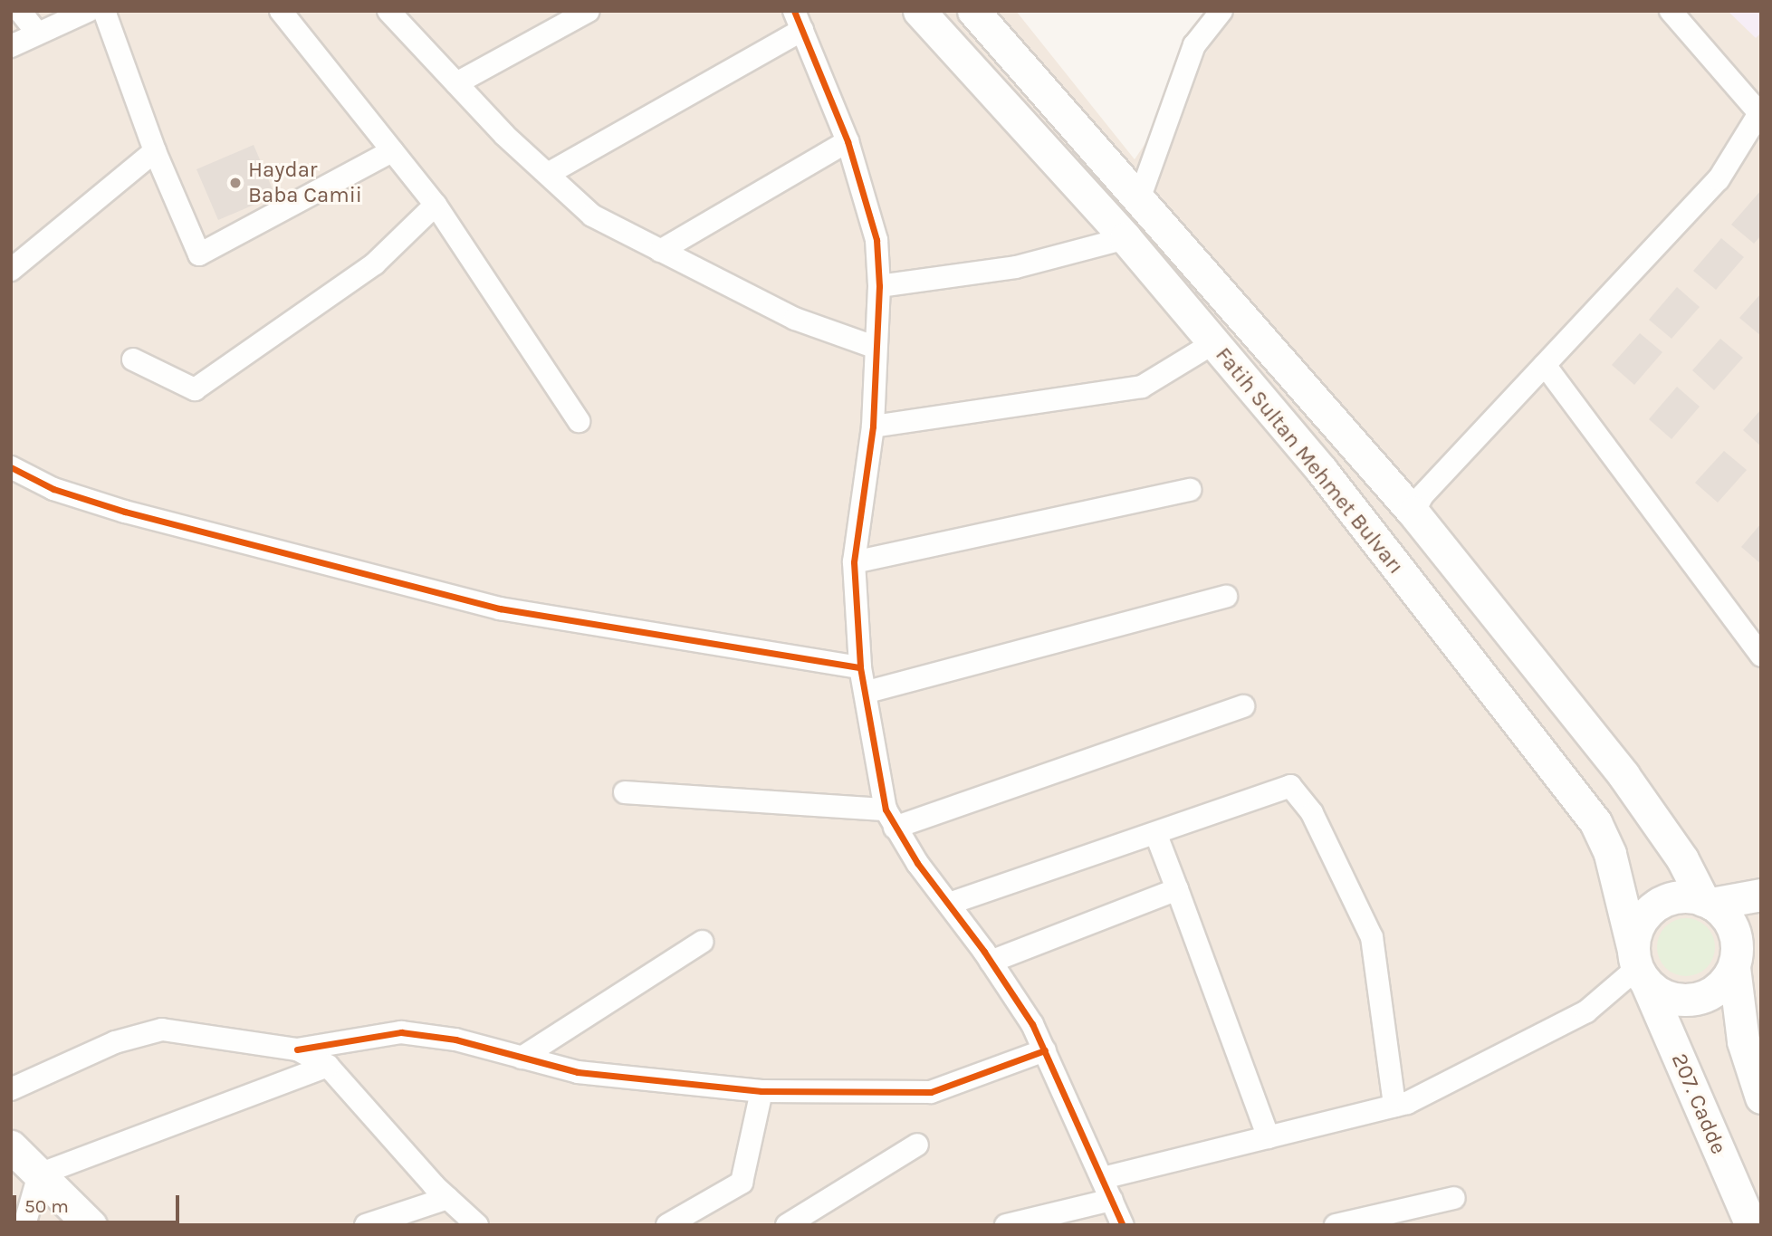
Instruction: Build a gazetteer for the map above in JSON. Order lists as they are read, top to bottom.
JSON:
{
  "streets": {
    "main road": ["Fatih Sultan Mehmet Bulvarı", "207. Cadde"]
  },
  "crossings": [
    ["Fatih Sultan Mehmet Bulvarı", "207. Cadde"]
  ],
  "places": ["Haydar Baba Camii"],
  "scale_bar": "50 m"
}
